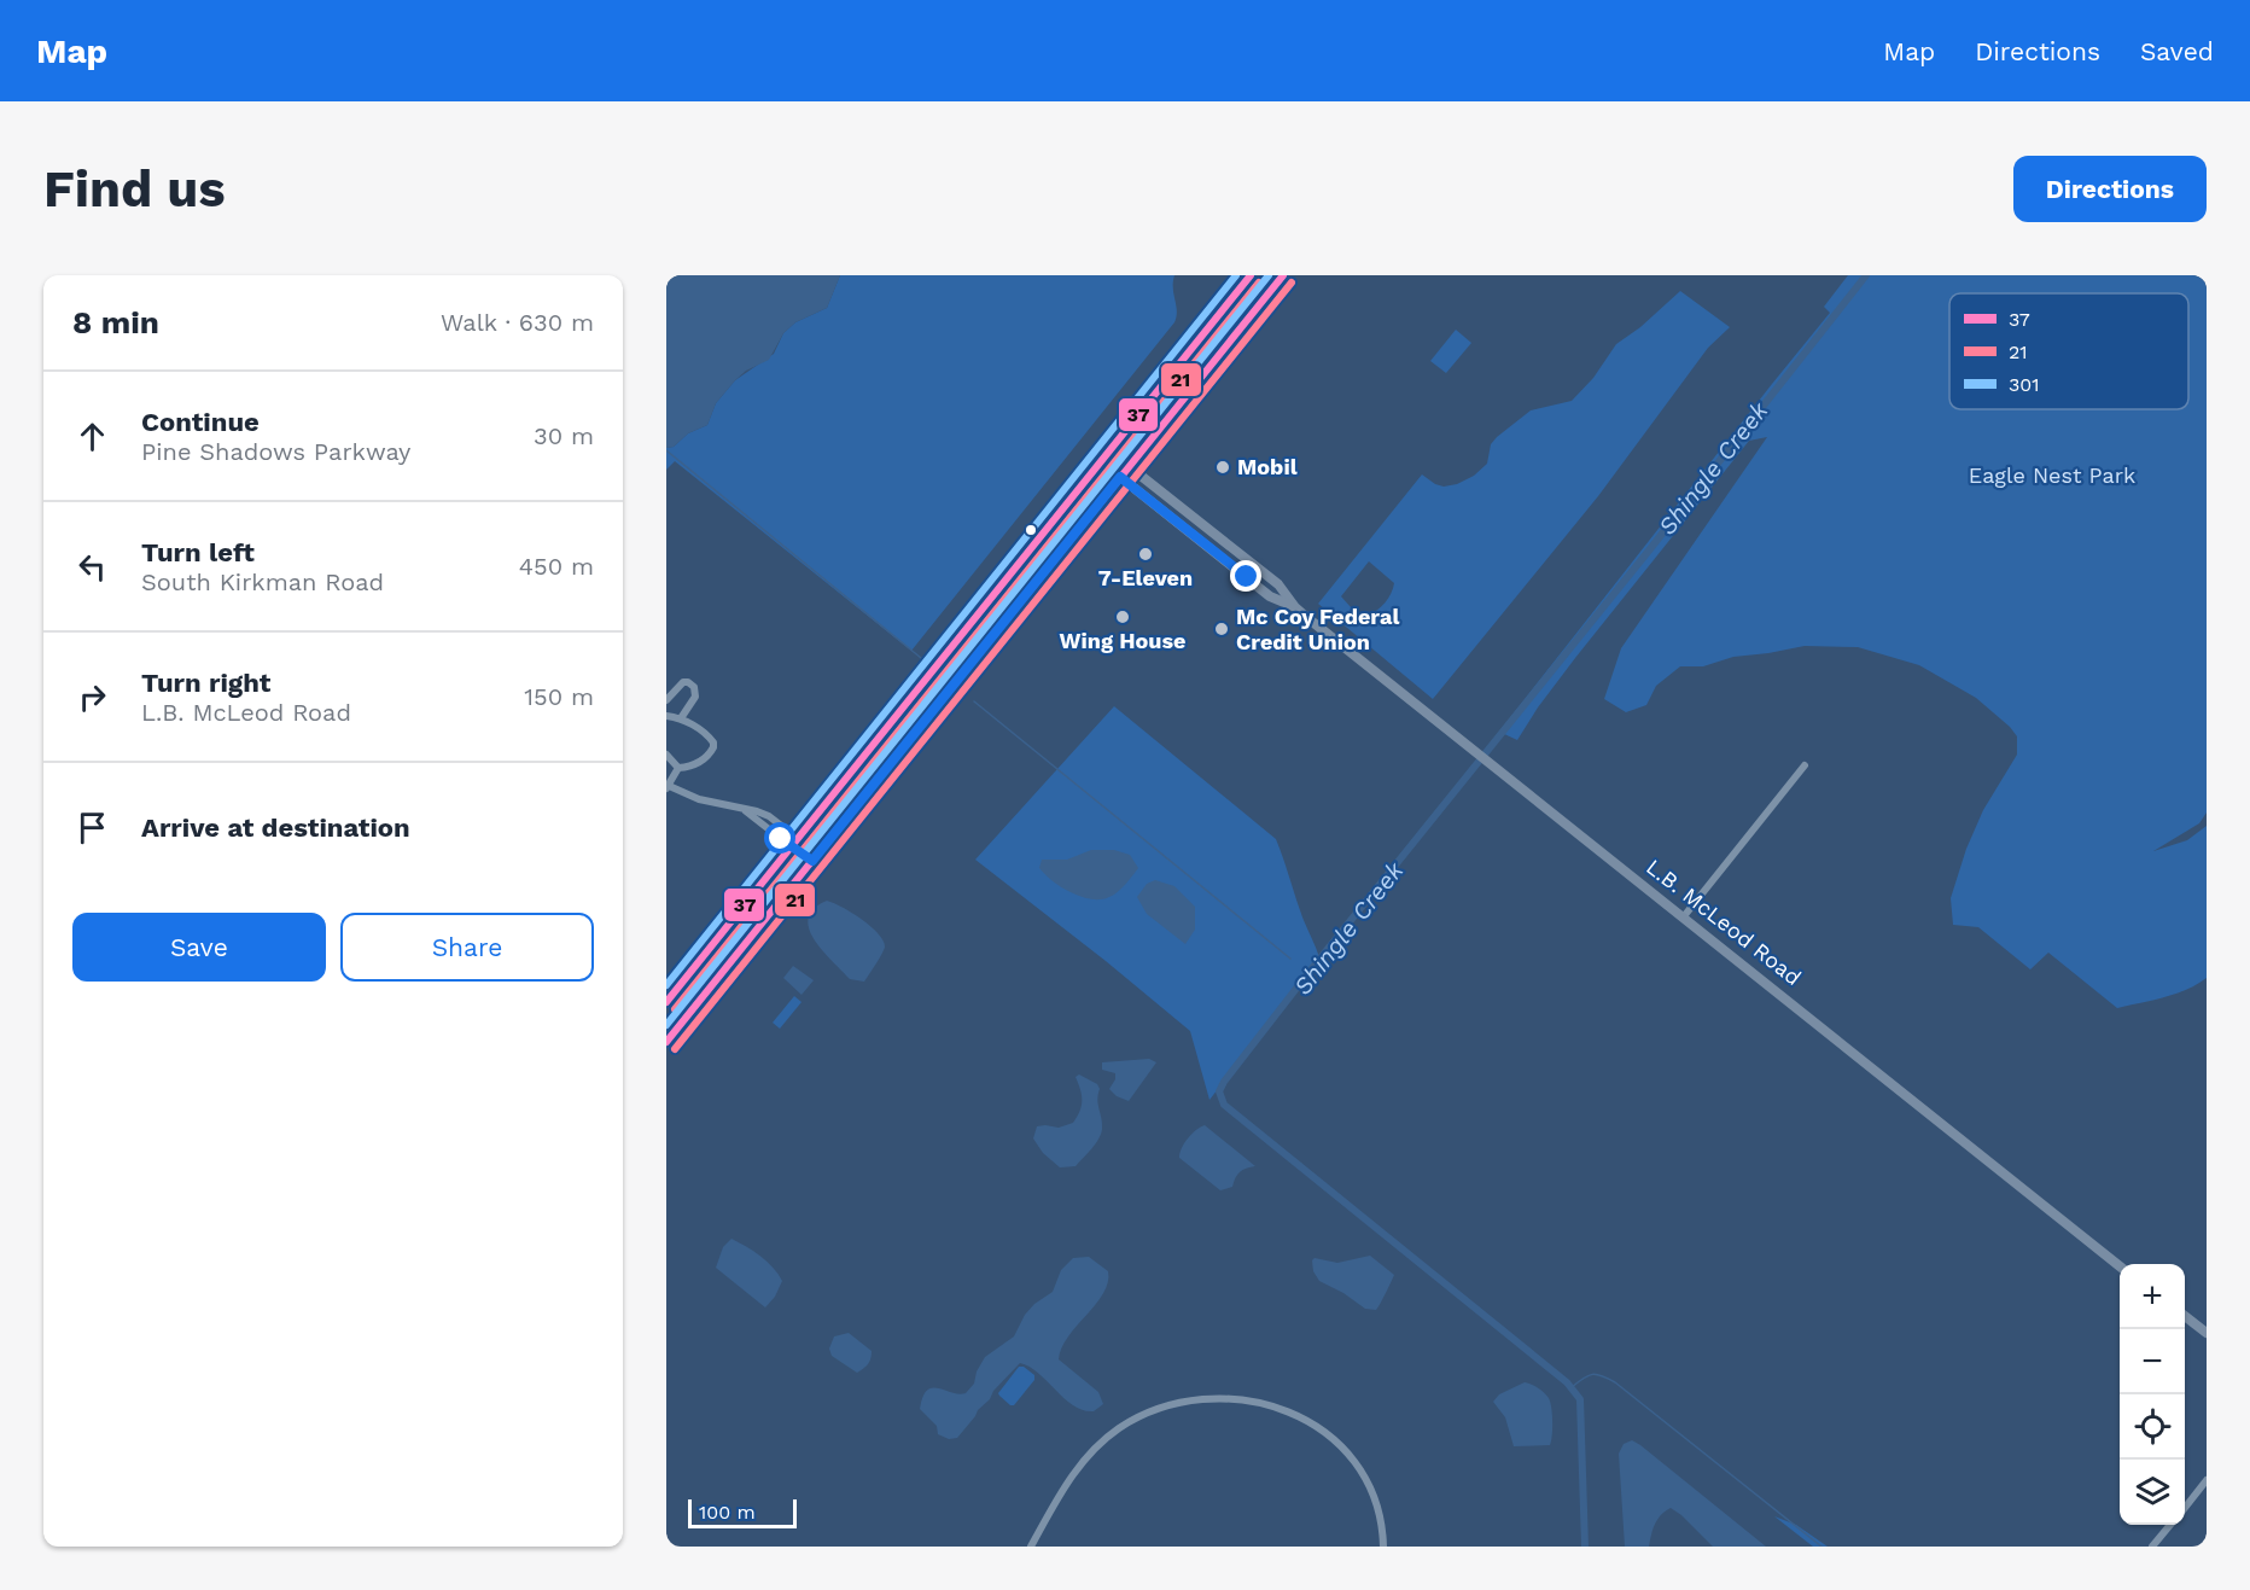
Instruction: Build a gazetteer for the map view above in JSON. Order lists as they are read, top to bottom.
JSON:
{
  "streets": {
    "street": ["L.B. McLeod Road"]
  },
  "water": ["Shingle Creek"],
  "parks": ["Eagle Nest Park"],
  "places": [
    "Mobil",
    "7-Eleven",
    "Wing House",
    "Mc Coy Federal Credit Union"
  ],
  "lines": ["transit line 37", "transit line 301", "transit line 21"],
  "legend": ["37", "21", "301"],
  "scale_bar": "100 m",
  "page": {
    "header": "Map",
    "nav": ["Map", "Directions", "Saved"],
    "buttons": [
      "Directions",
      ["Save", "Share"]
    ],
    "title": "Find us",
    "heading": ["8 min", "Walk · 630 m"],
    "list": [
      ["Continue", "Pine Shadows Parkway", "30 m"],
      ["Turn left", "South Kirkman Road", "450 m"],
      ["Turn right", "L.B. McLeod Road", "150 m"],
      "Arrive at destination"
    ],
    "map_buttons": ["+", "−"],
    "scale": "100 m"
  }
}
